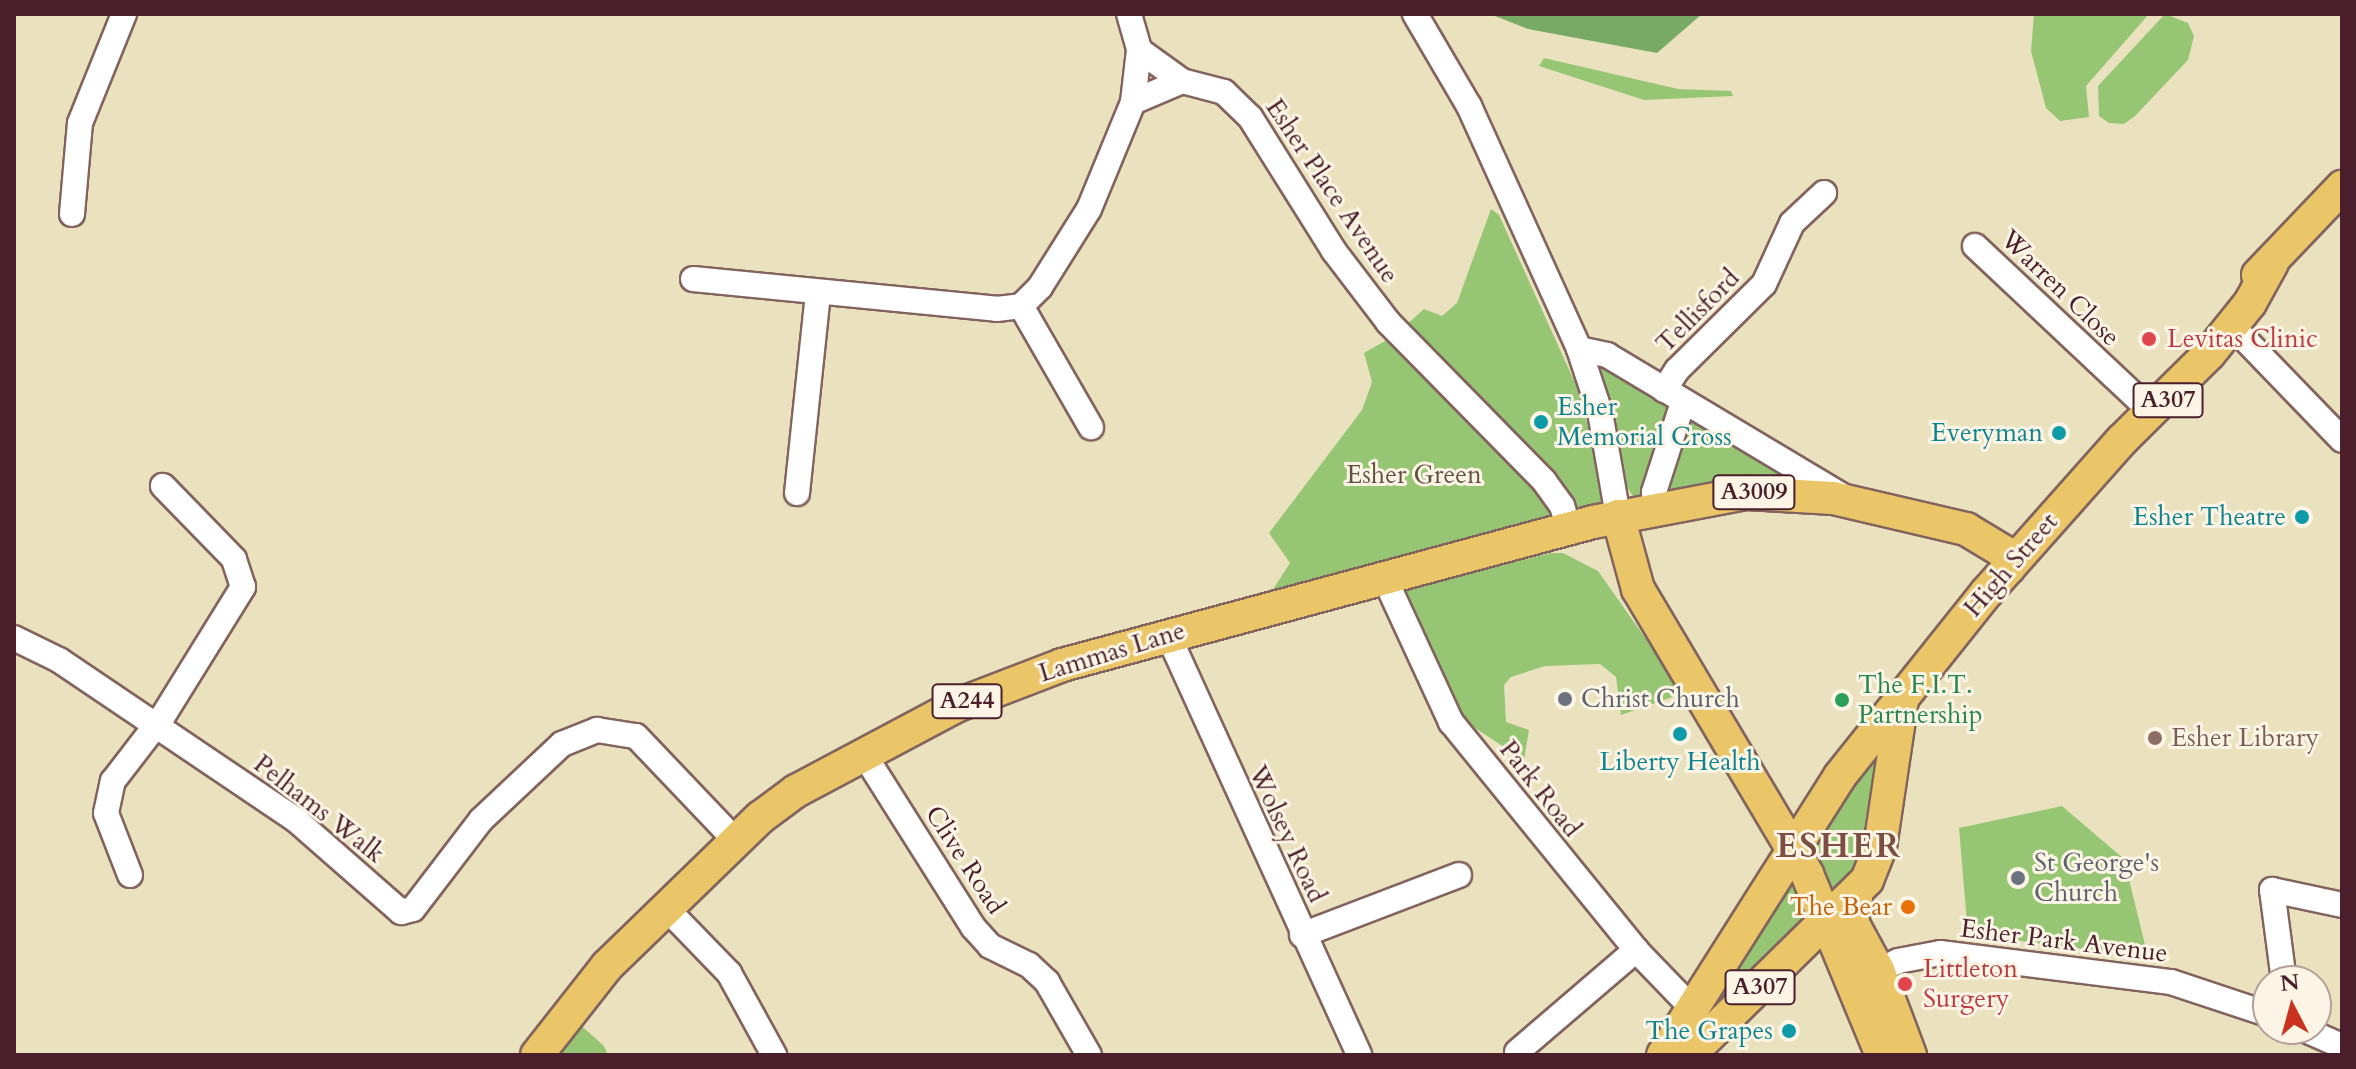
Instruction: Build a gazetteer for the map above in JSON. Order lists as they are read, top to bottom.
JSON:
{
  "streets": {
    "main road": [
      "A307",
      "A3009",
      "High Street",
      "Lammas Lane",
      "A244"
    ],
    "street": [
      "Esher Place Avenue",
      "Warren Close",
      "Tellisford",
      "Park Road",
      "Pelhams Walk",
      "Wolsey Road",
      "Clive Road",
      "Esher Park Avenue"
    ]
  },
  "crossings": [
    ["Esher Place Avenue", "Lammas Lane"],
    ["Warren Close", "High Street"],
    ["A307", "High Street"],
    ["A3009", "High Street"],
    ["A3009", "Lammas Lane"],
    ["High Street", "Park Road"],
    ["Lammas Lane", "Park Road"],
    ["Lammas Lane", "Pelhams Walk"],
    ["Lammas Lane", "Wolsey Road"],
    ["Lammas Lane", "Clive Road"]
  ],
  "districts": ["ESHER"],
  "parks": ["Esher Green"],
  "places": [
    "Levitas Clinic",
    "Esher Memorial Cross",
    "Everyman",
    "Esher Theatre",
    "Christ Church",
    "The F.I.T. Partnership",
    "Liberty Health",
    "Esher Library",
    "St George's Church",
    "The Bear",
    "Littleton Surgery",
    "The Grapes"
  ],
  "north": "top"
}
